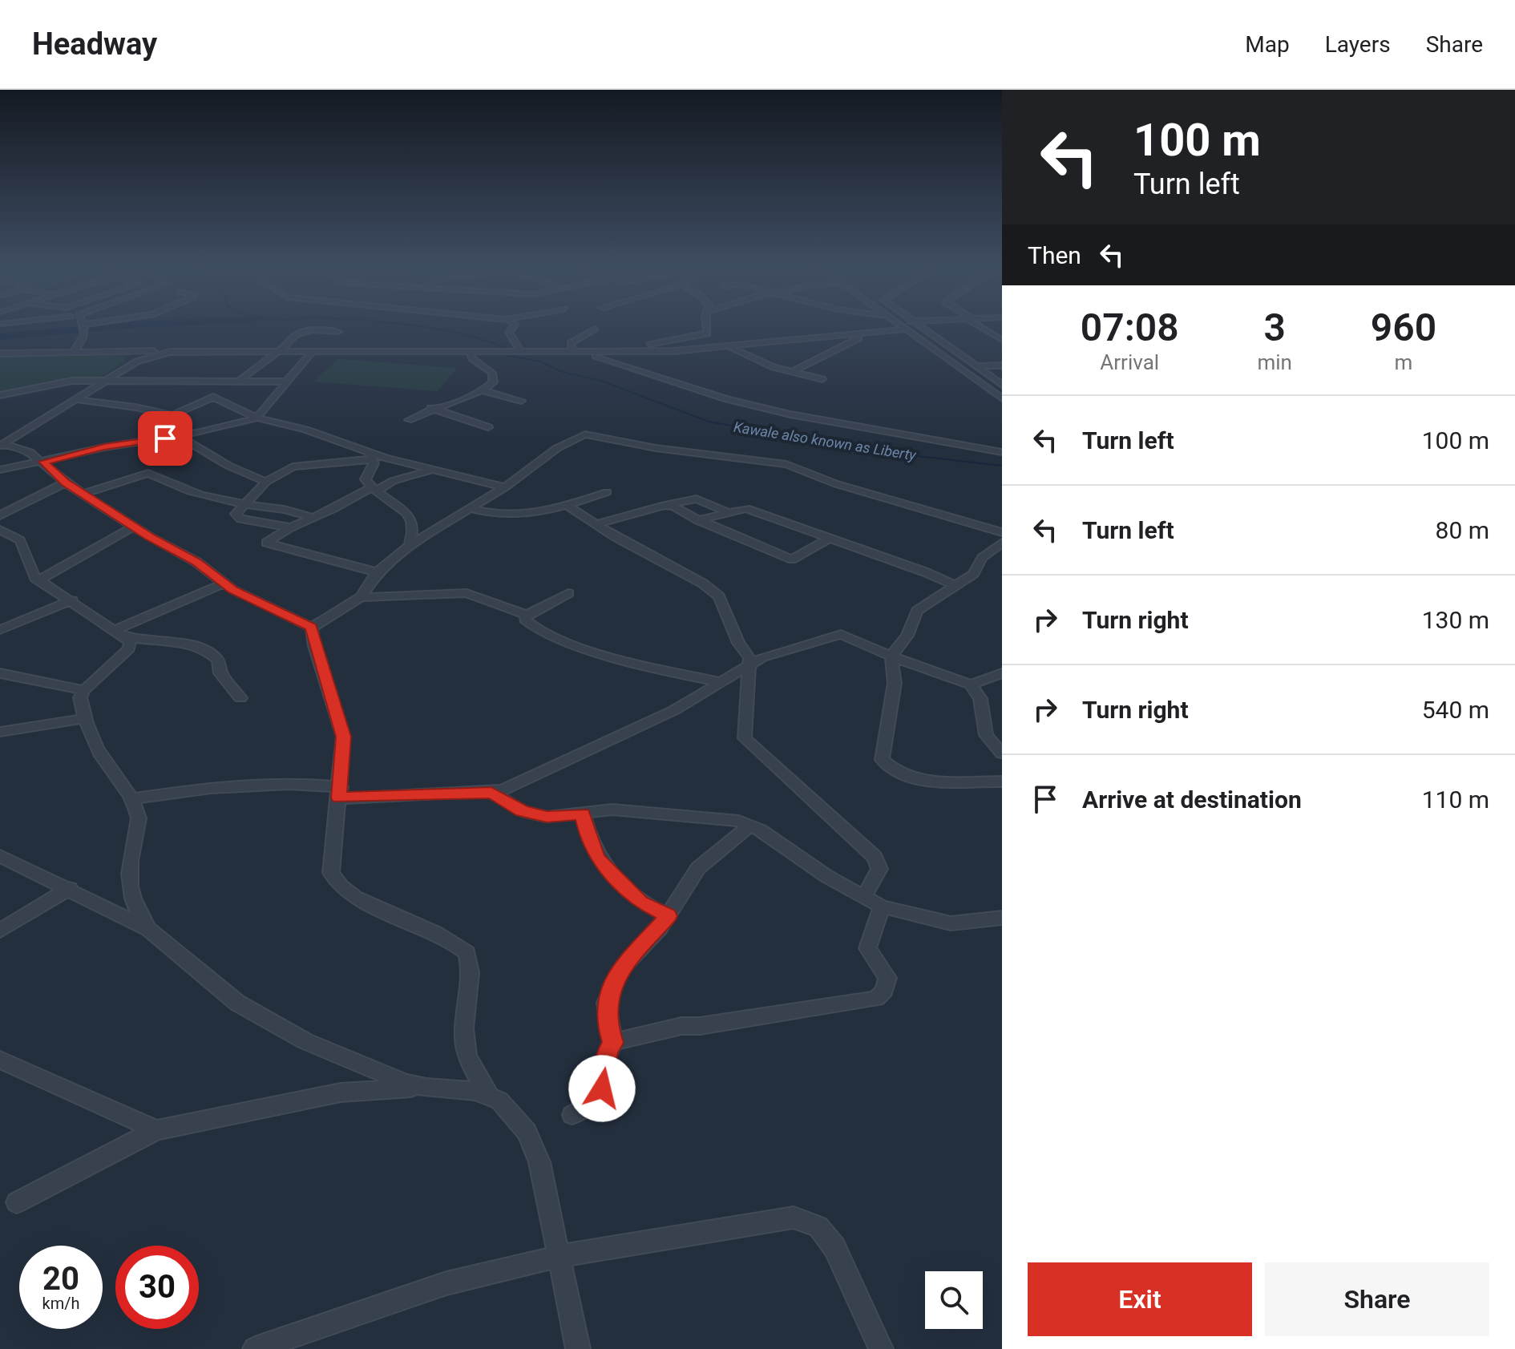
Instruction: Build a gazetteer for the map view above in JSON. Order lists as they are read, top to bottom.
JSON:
{
  "water": ["Kawale also known as Liberty"],
  "page": {
    "header": "Headway",
    "nav": ["Map", "Layers", "Share"],
    "turn": ["100 m", "Turn left"],
    "then": "Then",
    "eta": [
      "07:08",
      "Arrival",
      "3",
      "min",
      "960",
      "m"
    ],
    "list": [
      {
        "name": "Turn left",
        "value": "100 m"
      },
      {
        "name": "Turn left",
        "value": "80 m"
      },
      {
        "name": "Turn right",
        "value": "130 m"
      },
      {
        "name": "Turn right",
        "value": "540 m"
      },
      {
        "name": "Arrive at destination",
        "value": "110 m"
      }
    ],
    "speed": "20 km/h",
    "limit": "30",
    "buttons": ["Exit", "Share"]
  }
}
